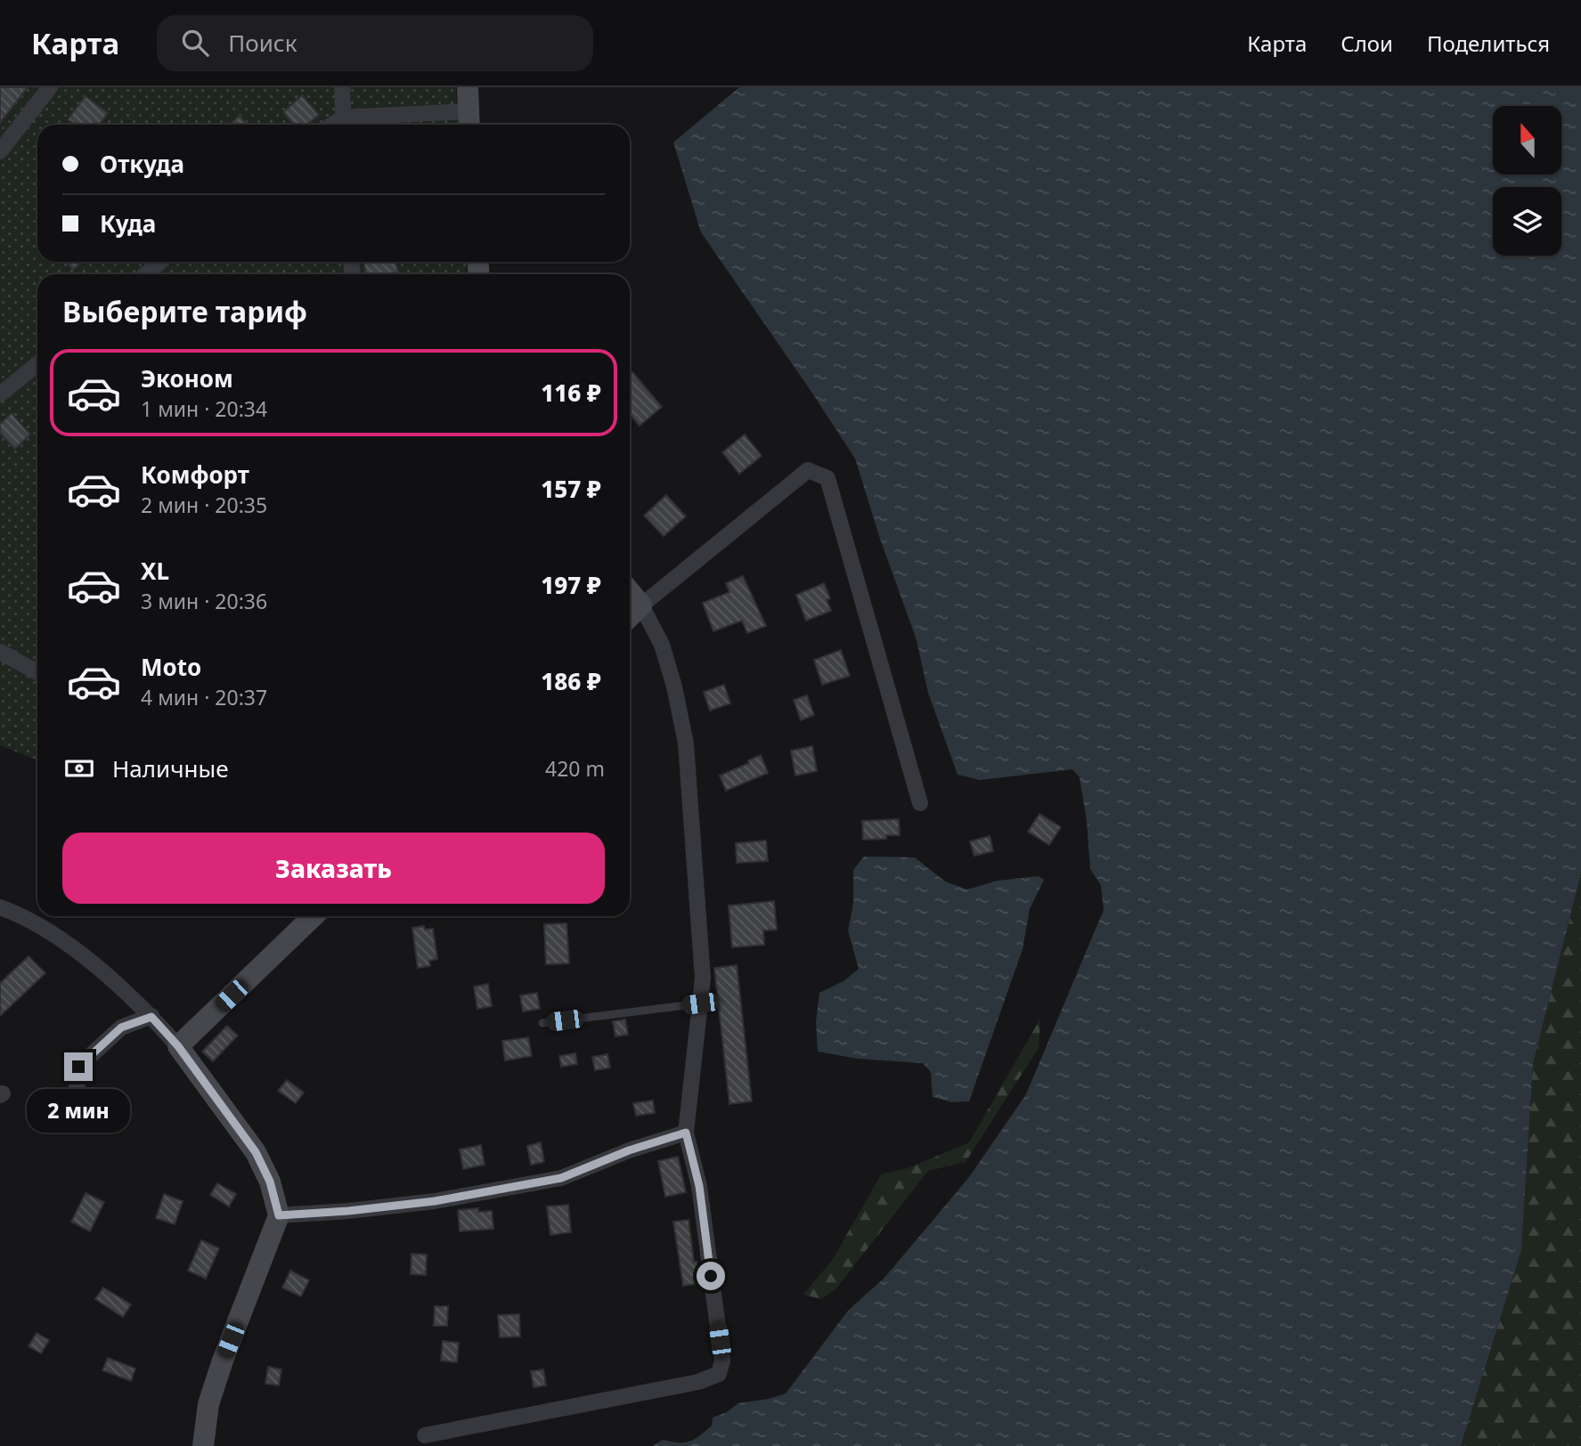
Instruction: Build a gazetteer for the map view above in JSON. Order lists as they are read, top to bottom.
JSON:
{
  "north": "top",
  "page": {
    "header": "Карта",
    "search": "Поиск",
    "nav": ["Карта", "Слои", "Поделиться"],
    "banner": ["Откуда", "Куда"],
    "heading": "Выберите тариф",
    "list": [
      {
        "name": "Эконом",
        "note": "1 мин · 20:34",
        "value": "116 ₽"
      },
      {
        "name": "Комфорт",
        "note": "2 мин · 20:35",
        "value": "157 ₽"
      },
      {
        "name": "XL",
        "note": "3 мин · 20:36",
        "value": "197 ₽"
      },
      {
        "name": "Moto",
        "note": "4 мин · 20:37",
        "value": "186 ₽"
      }
    ],
    "pay": ["Наличные", "420 m"],
    "buttons": "Заказать",
    "bubble": "2 мин"
  }
}
